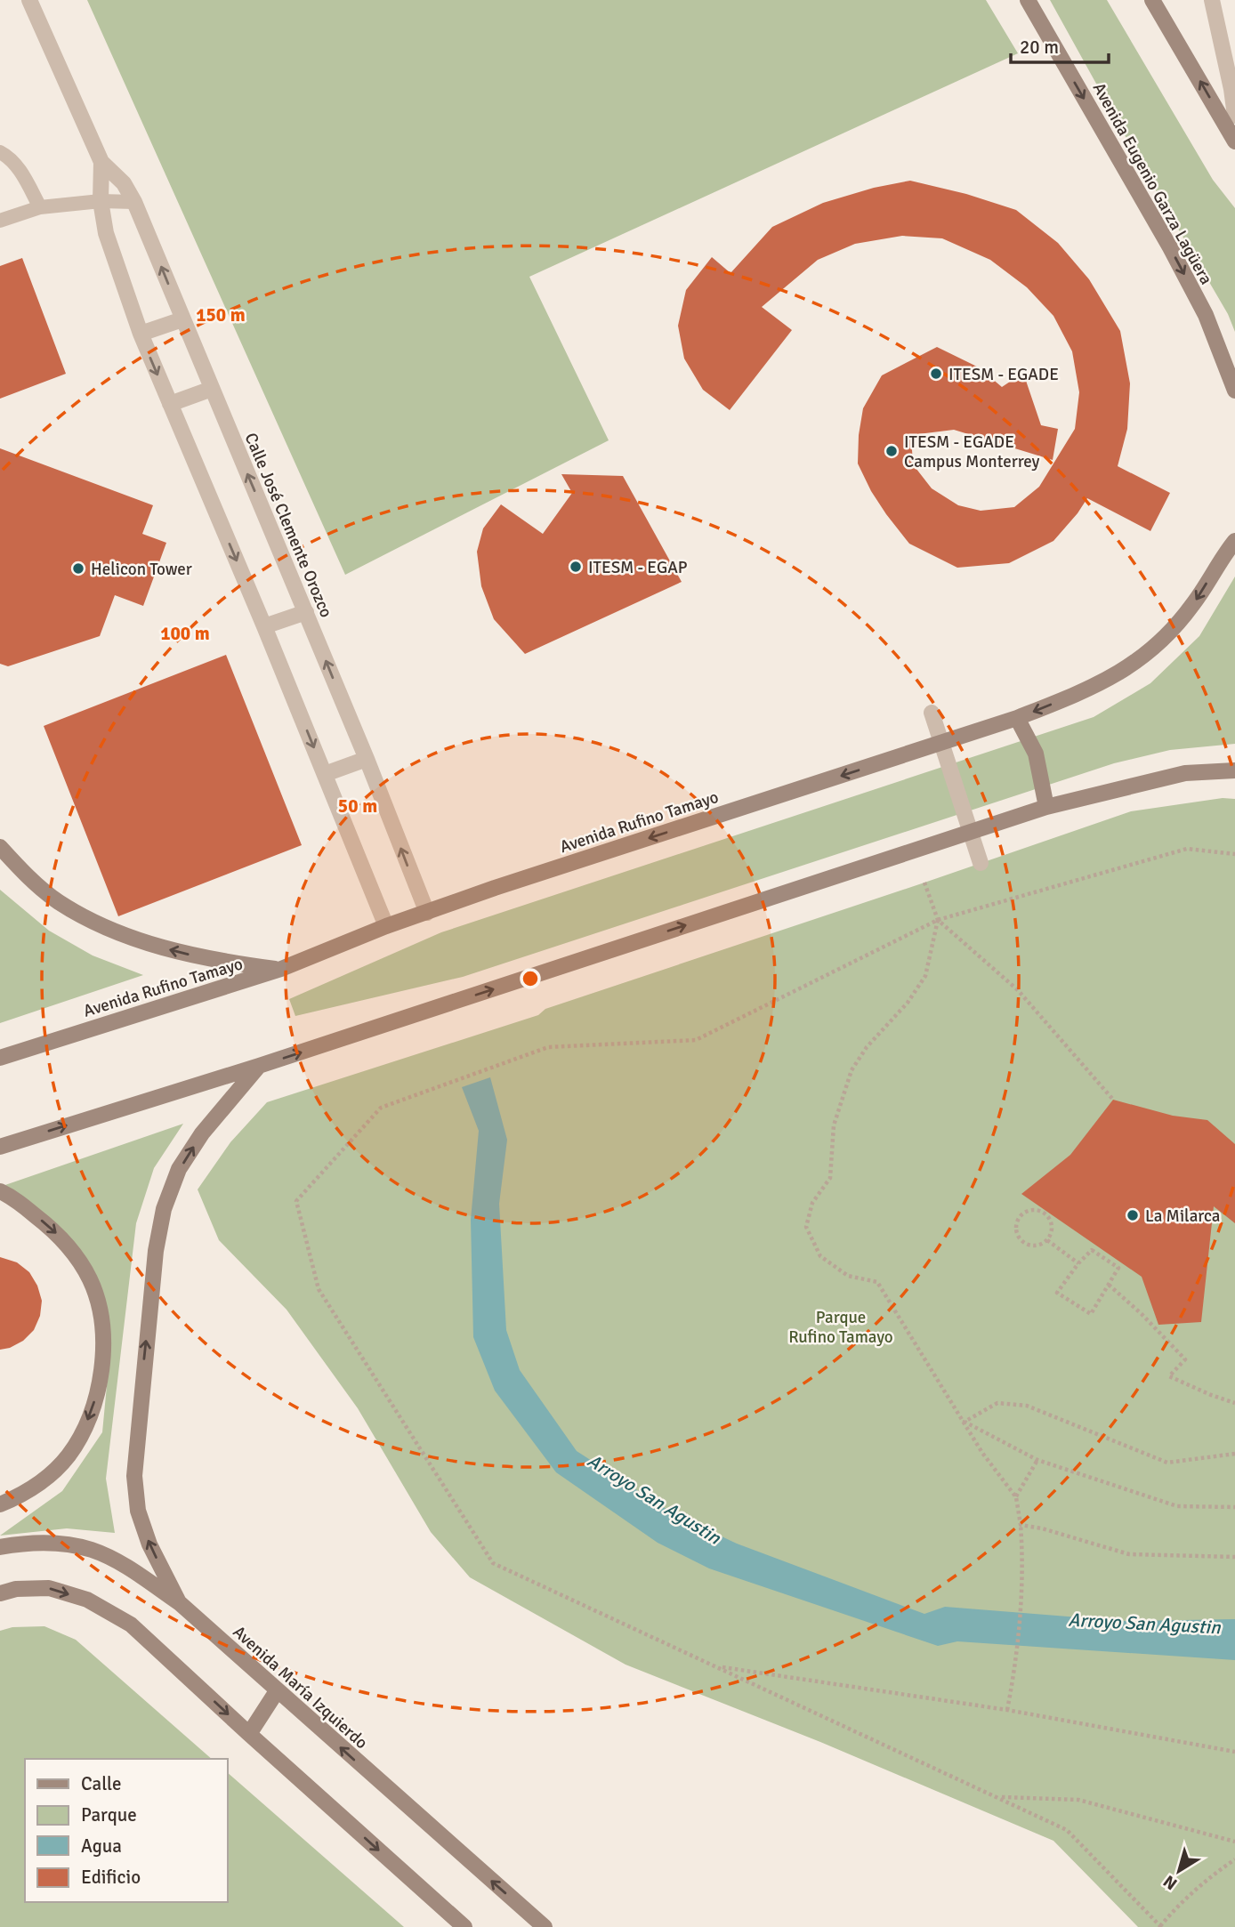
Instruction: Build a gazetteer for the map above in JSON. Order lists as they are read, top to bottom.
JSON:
{
  "streets": {
    "street": [
      "Avenida Eugenio Garza Lagüera",
      "Calle José Clemente Orozco",
      "Avenida Rufino Tamayo",
      "Avenida María Izquierdo"
    ]
  },
  "crossings": [
    ["Calle José Clemente Orozco", "Avenida Rufino Tamayo"]
  ],
  "water": ["Arroyo San Agustin"],
  "parks": ["Parque Rufino Tamayo"],
  "places": [
    "ITESM - EGADE",
    "ITESM - EGADE Campus Monterrey",
    "ITESM - EGAP",
    "Helicon Tower",
    "La Milarca"
  ],
  "legend": [
    "Calle",
    "Parque",
    "Agua",
    "Edificio"
  ],
  "scale_bar": "20 m",
  "north": "bottom left",
  "rings": ["150 m", "100 m", "50 m"]
}
